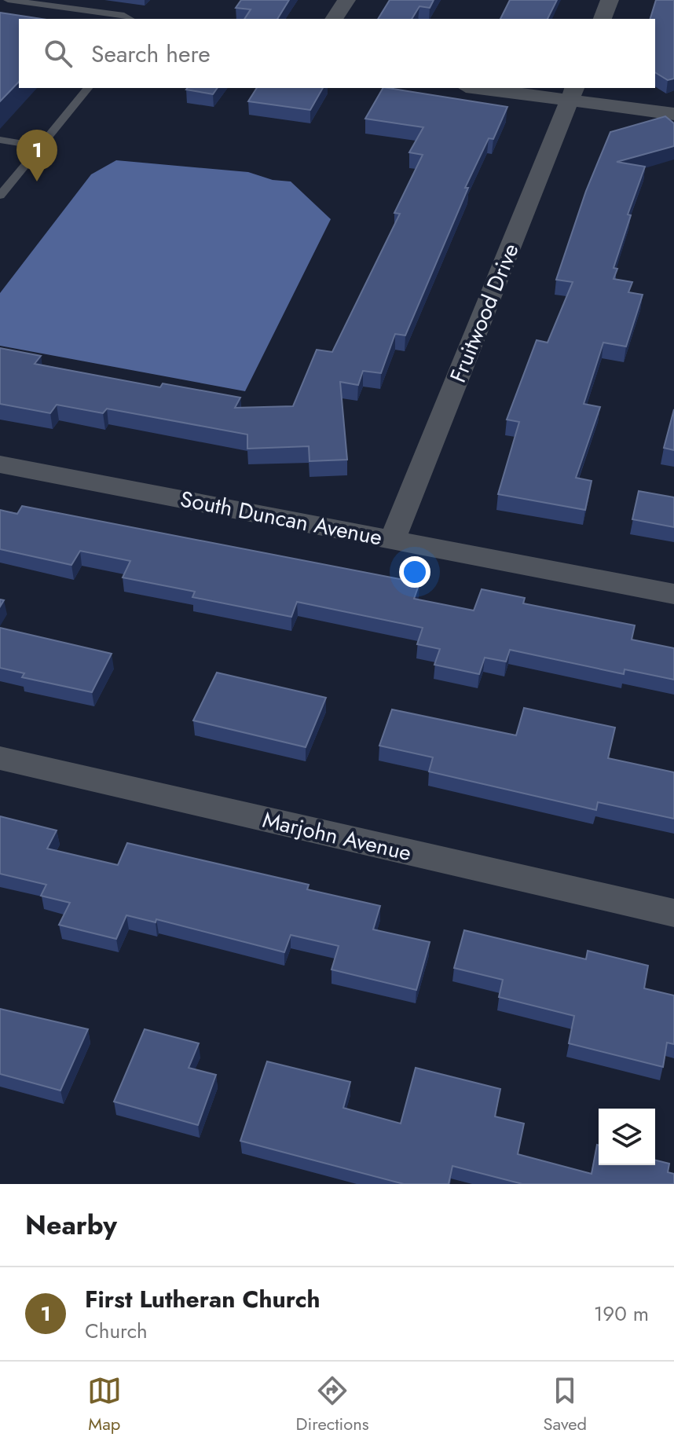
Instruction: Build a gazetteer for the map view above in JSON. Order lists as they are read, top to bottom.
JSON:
{
  "streets": {
    "street": ["Fruitwood Drive", "South Duncan Avenue", "Marjohn Avenue"]
  },
  "crossings": [
    ["Fruitwood Drive", "South Duncan Avenue"]
  ],
  "page": {
    "search": "Search here",
    "pins": "1",
    "heading": "Nearby",
    "list": [
      {
        "mark": "1",
        "name": "First Lutheran Church",
        "note": "Church",
        "value": "190 m"
      }
    ],
    "nav": ["Map", "Directions", "Saved"]
  }
}
